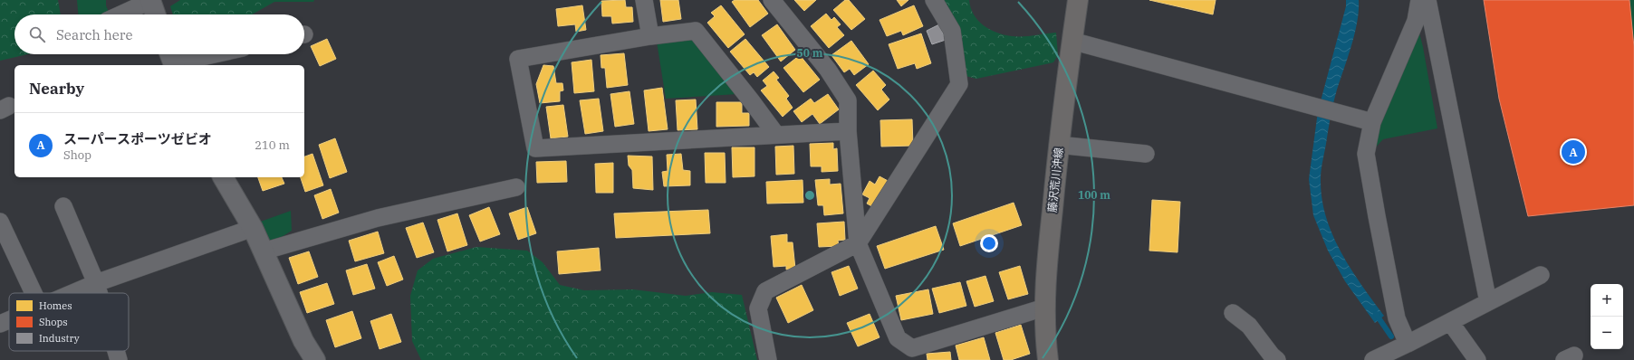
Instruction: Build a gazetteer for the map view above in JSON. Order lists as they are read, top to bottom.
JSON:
{
  "streets": {
    "main road": ["藤沢荒川沖線"]
  },
  "legend": ["Homes", "Shops", "Industry"],
  "page": {
    "search": "Search here",
    "heading": "Nearby",
    "list": [
      {
        "mark": "A",
        "name": "スーパースポーツゼビオ",
        "note": "Shop",
        "value": "210 m"
      }
    ],
    "pins": "A",
    "map_buttons": ["+", "−"]
  },
  "rings": ["50 m", "100 m"]
}
